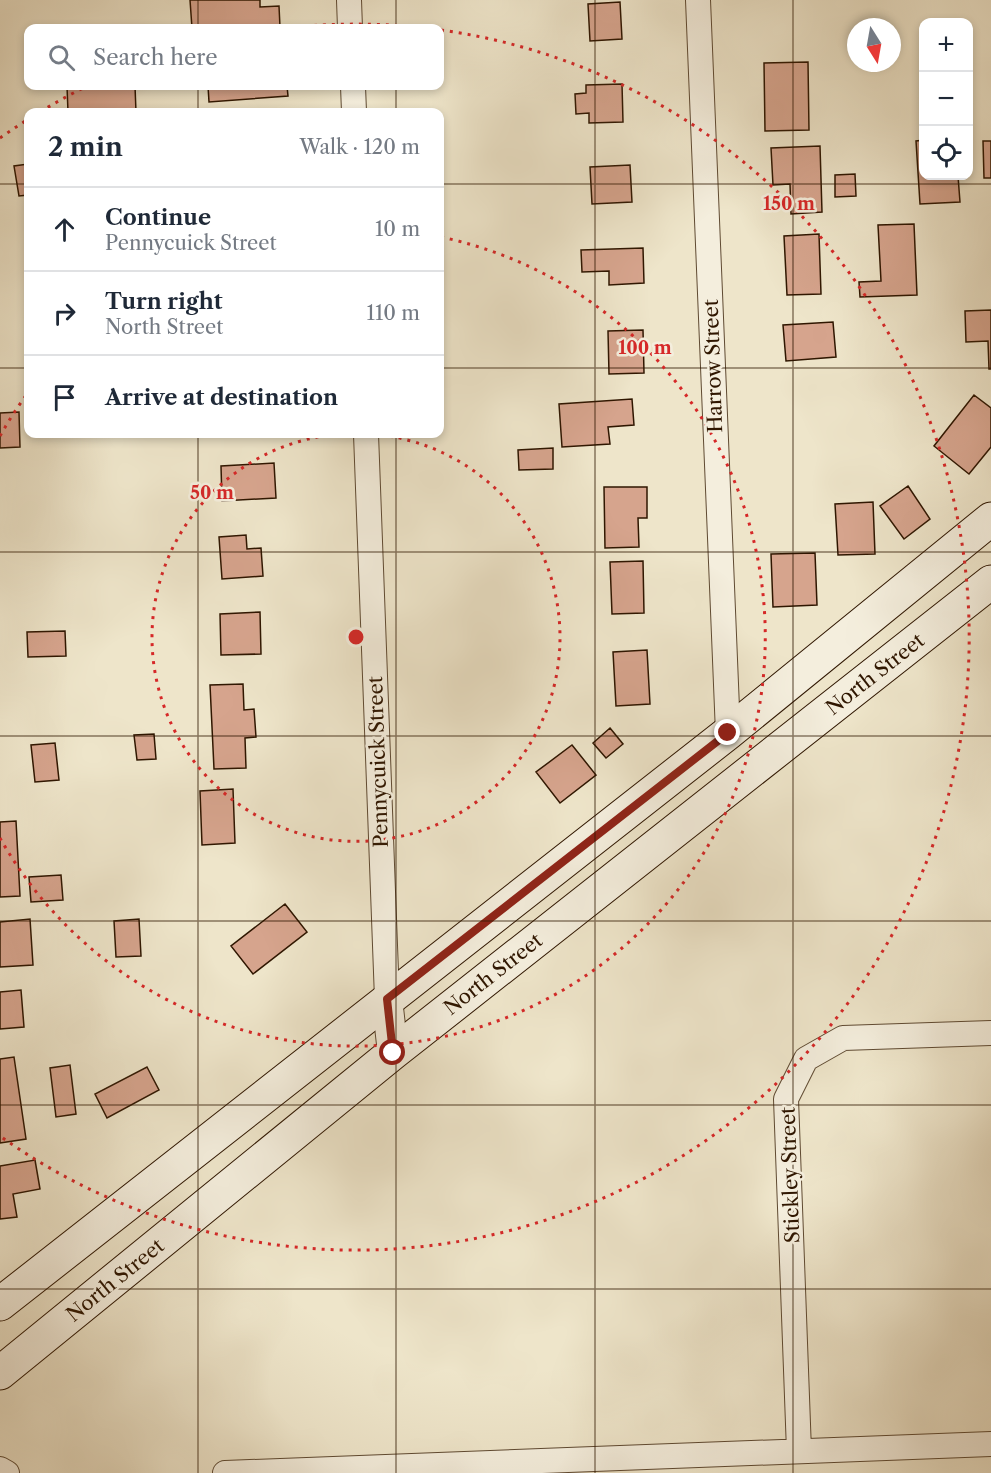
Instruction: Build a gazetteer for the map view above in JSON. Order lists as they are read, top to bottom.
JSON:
{
  "streets": {
    "main road": ["North Street"],
    "street": ["Harrow Street", "Pennycuick Street", "Stickley Street"]
  },
  "crossings": [
    ["North Street", "Pennycuick Street"]
  ],
  "north": "bottom",
  "page": {
    "map_buttons": ["+", "−"],
    "search": "Search here",
    "heading": ["2 min", "Walk · 120 m"],
    "list": [
      ["Continue", "Pennycuick Street", "10 m"],
      ["Turn right", "North Street", "110 m"],
      "Arrive at destination"
    ]
  },
  "rings": ["150 m", "100 m", "50 m"]
}
